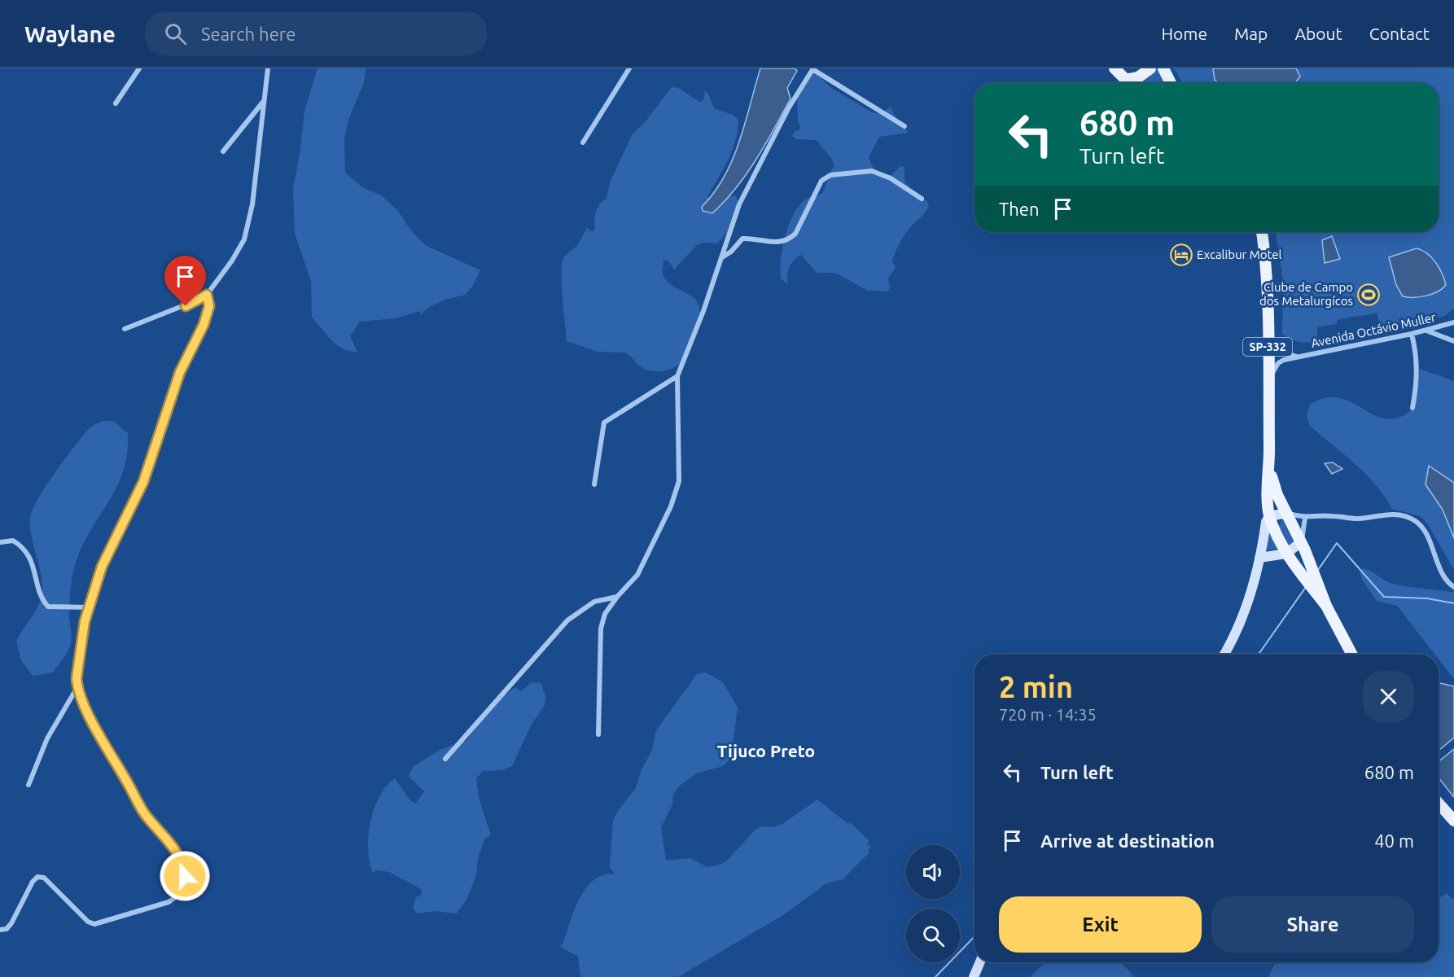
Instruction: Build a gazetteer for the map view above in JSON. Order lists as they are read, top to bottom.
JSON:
{
  "streets": {
    "main road": ["SP-332"],
    "street": ["Avenida Octávio Muller"]
  },
  "crossings": [
    ["Avenida Octávio Muller", "SP-332"]
  ],
  "districts": ["Tijuco Preto"],
  "places": {
    "hotel": ["Excalibur Motel"],
    "sports": ["Clube de Campo dos Metalurgícos"]
  },
  "page": {
    "header": "Waylane",
    "search": "Search here",
    "nav": [
      "Home",
      "Map",
      "About",
      "Contact"
    ],
    "turn": ["680 m", "Turn left"],
    "then": "Then",
    "heading": ["2 min", "720 m · 14:35"],
    "list": [
      {
        "name": "Turn left",
        "value": "680 m"
      },
      {
        "name": "Arrive at destination",
        "value": "40 m"
      }
    ],
    "buttons": ["Exit", "Share"]
  }
}
